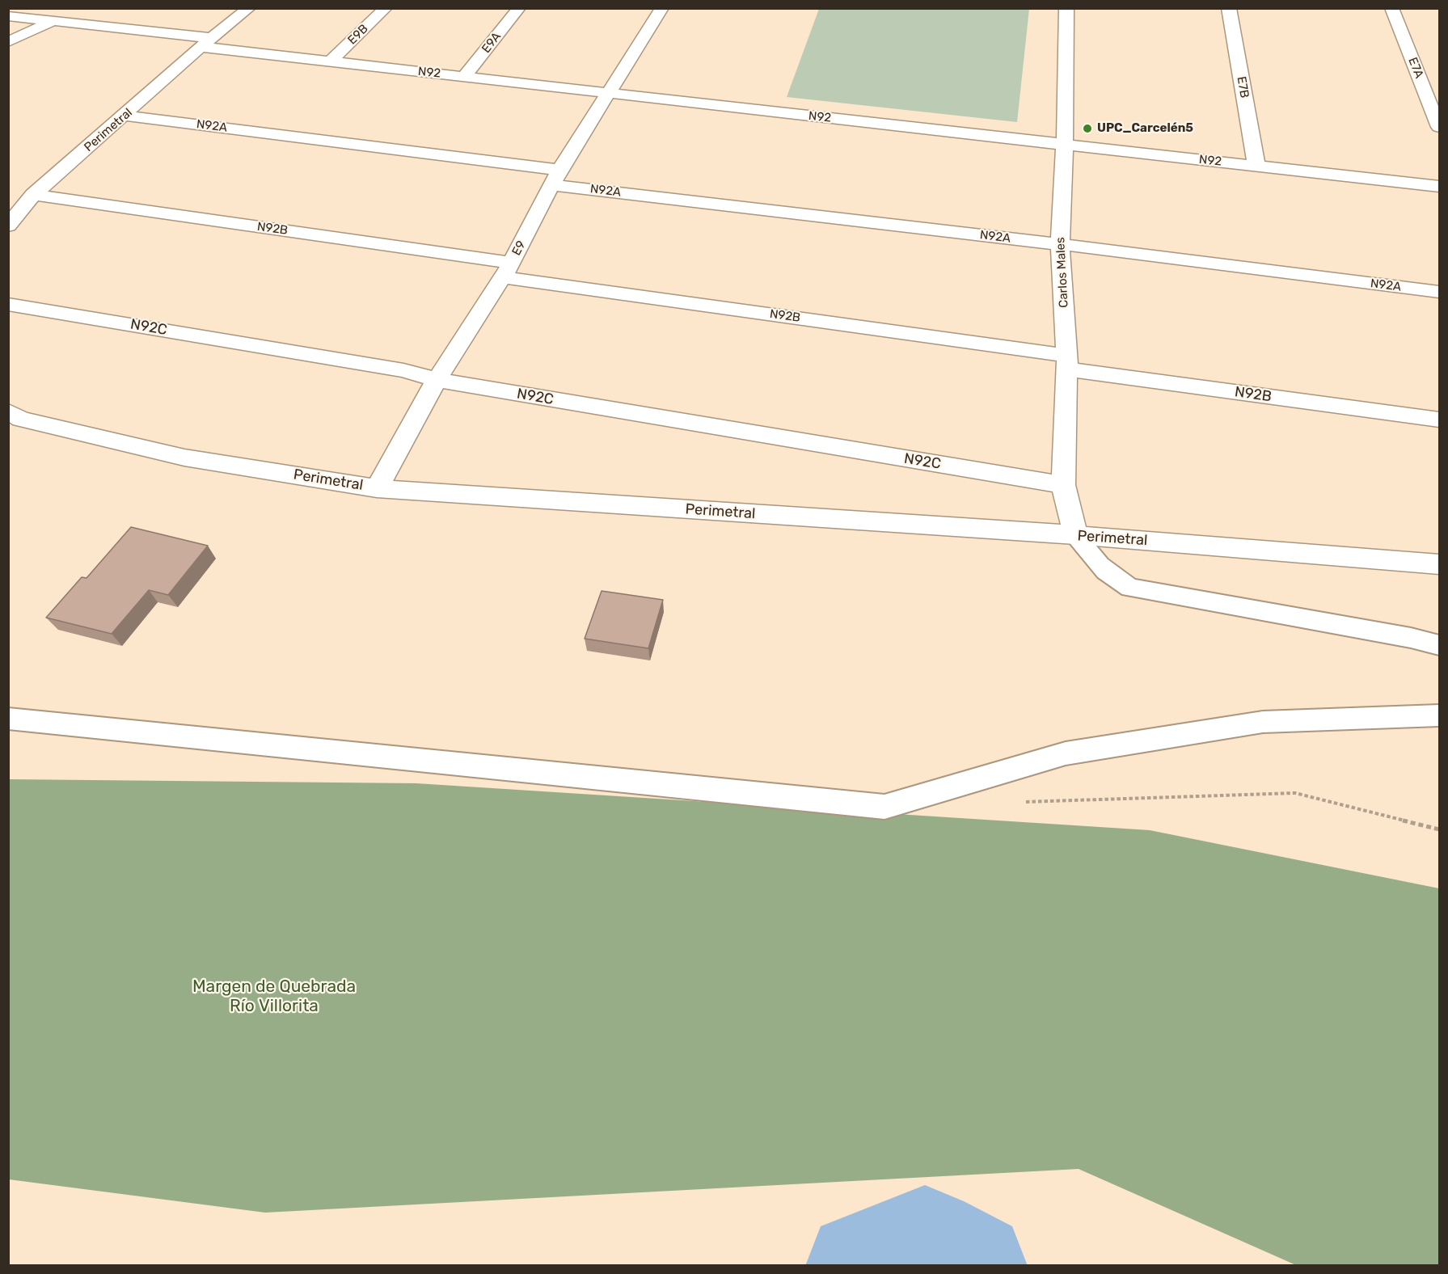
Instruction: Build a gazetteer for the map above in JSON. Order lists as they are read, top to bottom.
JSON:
{
  "streets": {
    "street": [
      "E9B",
      "E9A",
      "E7A",
      "N92",
      "E7B",
      "N92A",
      "Perimetral",
      "N92B",
      "E9",
      "Carlos Males",
      "N92C"
    ]
  },
  "crossings": [
    ["E9B", "N92"],
    ["E9A", "N92"],
    ["N92", "E7B"],
    ["N92", "Perimetral"],
    ["N92", "E9"],
    ["N92", "Carlos Males"],
    ["N92A", "Perimetral"],
    ["N92A", "E9"],
    ["N92A", "Carlos Males"],
    ["Perimetral", "N92B"],
    ["Perimetral", "E9"],
    ["Perimetral", "Carlos Males"],
    ["N92B", "E9"],
    ["N92B", "Carlos Males"],
    ["E9", "N92C"],
    ["Carlos Males", "N92C"]
  ],
  "parks": ["Margen de Quebrada Río Villorita"],
  "places": ["UPC_Carcelén5"]
}
